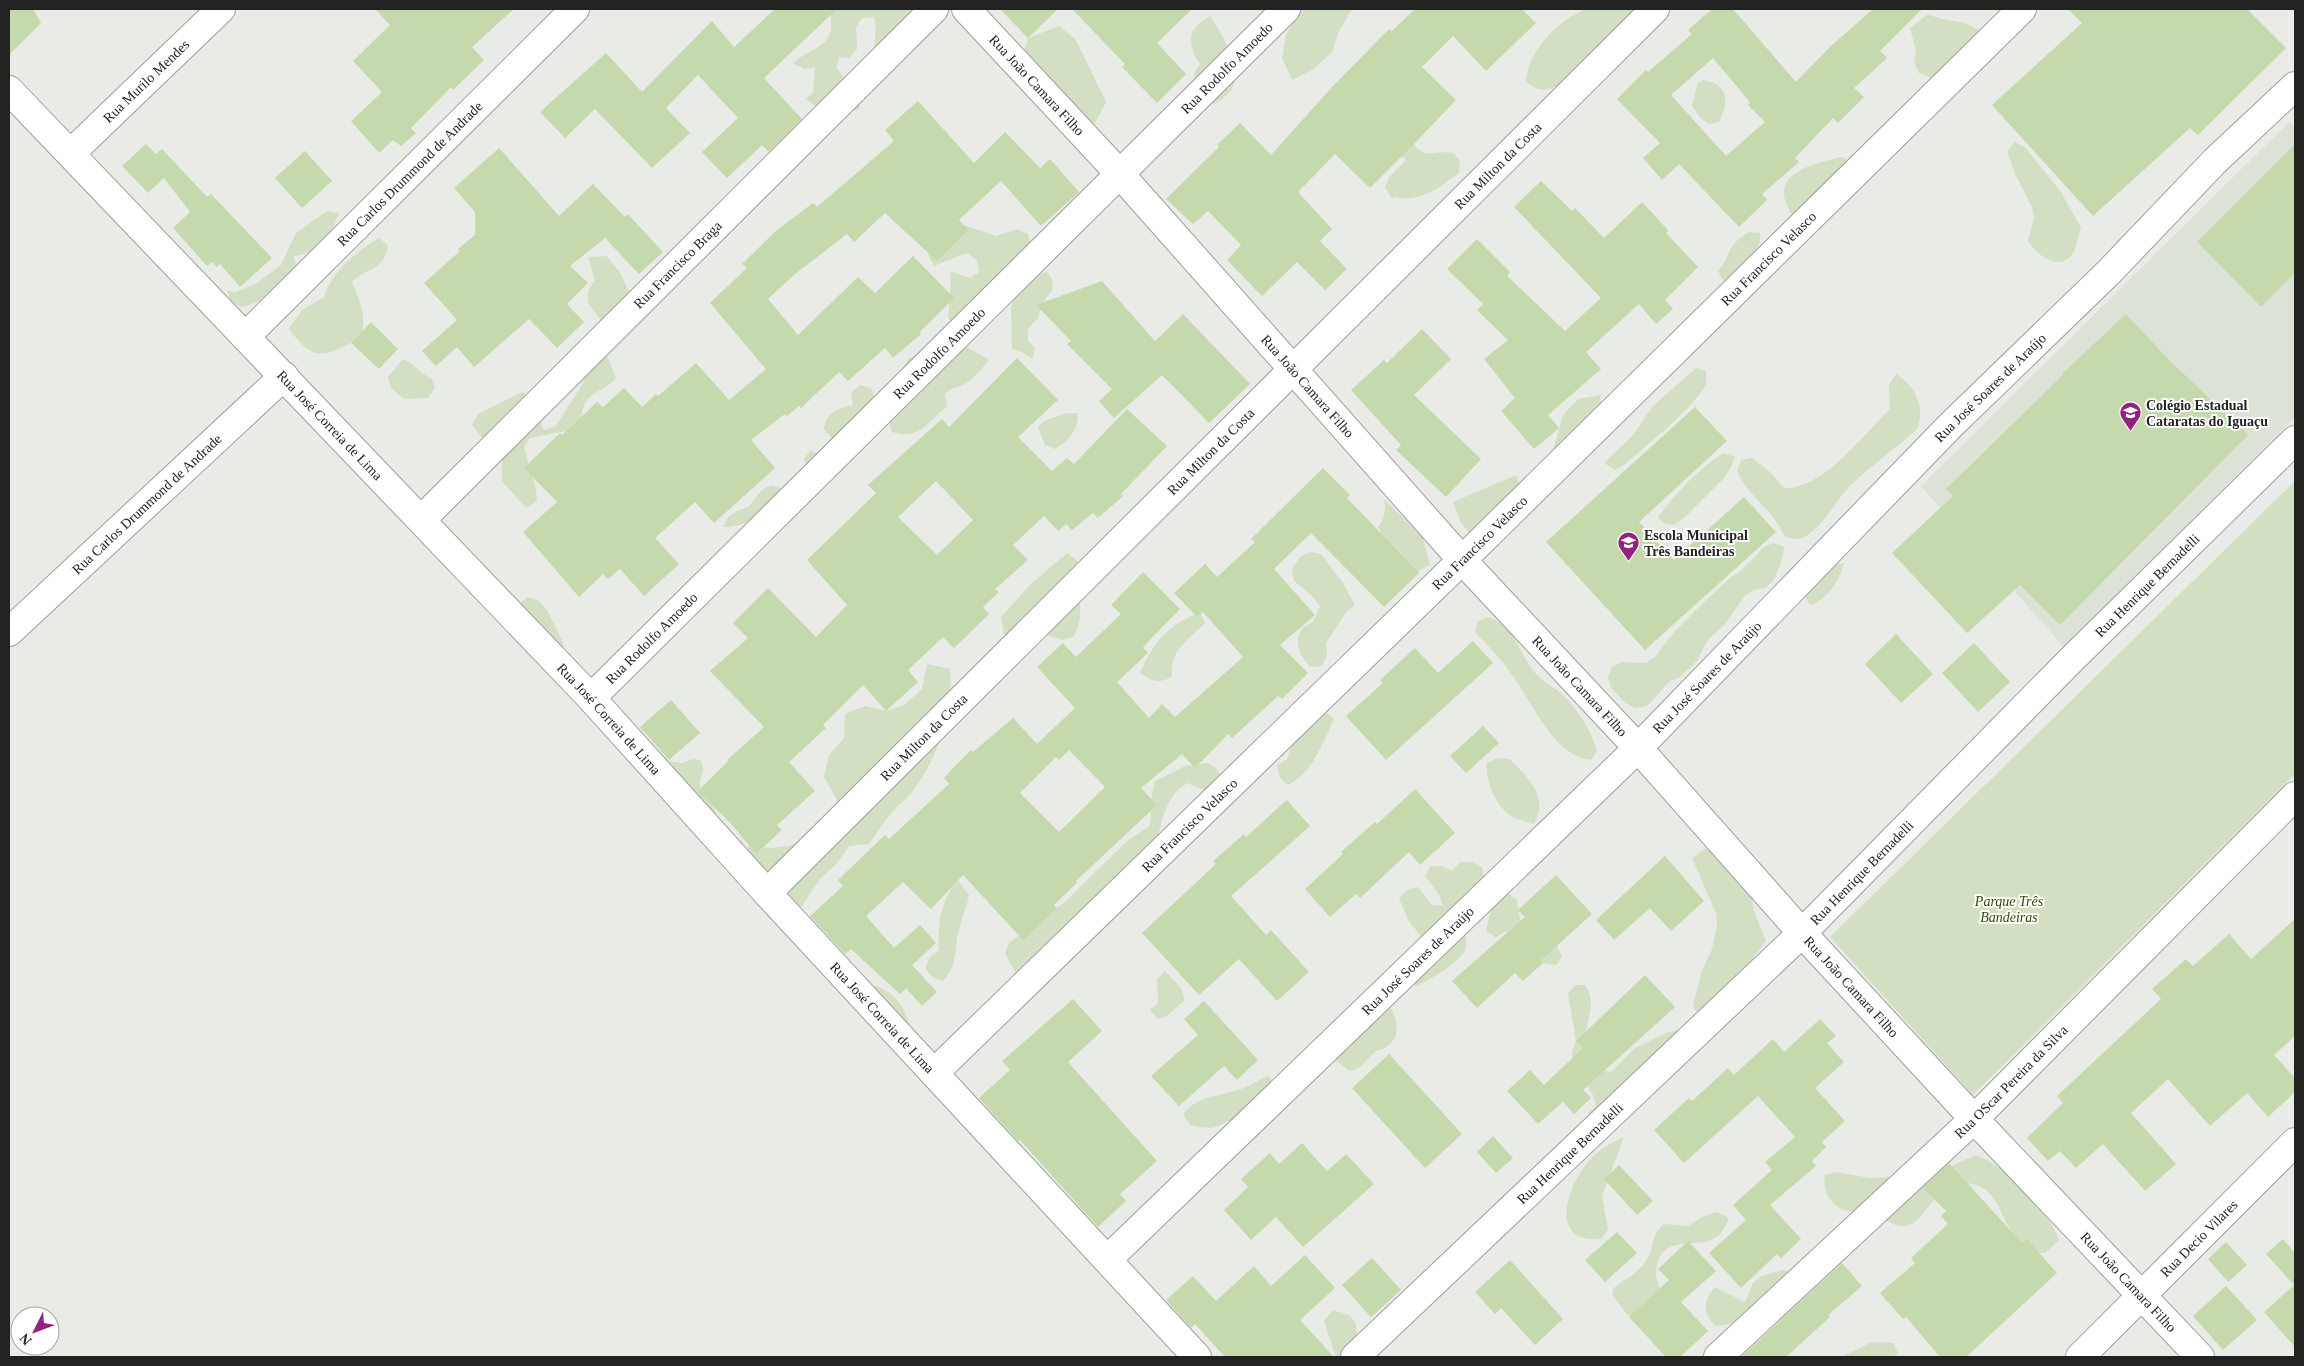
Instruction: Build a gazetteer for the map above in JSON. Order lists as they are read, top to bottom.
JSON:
{
  "streets": {
    "street": [
      "Rua Rodolfo Amoedo",
      "Rua Murilo Mendes",
      "Rua João Camara Filho",
      "Rua Milton da Costa",
      "Rua Carlos Drummond de Andrade",
      "Rua Francisco Velasco",
      "Rua Francisco Braga",
      "Rua José Soares de Araújo",
      "Rua José Correia de Lima",
      "Rua Henrique Bernadelli",
      "Rua OScar Pereira da Silva",
      "Rua Decio Vilares"
    ]
  },
  "crossings": [
    ["Rua Rodolfo Amoedo", "Rua João Camara Filho"],
    ["Rua Rodolfo Amoedo", "Rua José Correia de Lima"],
    ["Rua Murilo Mendes", "Rua José Correia de Lima"],
    ["Rua João Camara Filho", "Rua Milton da Costa"],
    ["Rua João Camara Filho", "Rua Francisco Velasco"],
    ["Rua João Camara Filho", "Rua José Soares de Araújo"],
    ["Rua João Camara Filho", "Rua Henrique Bernadelli"],
    ["Rua João Camara Filho", "Rua OScar Pereira da Silva"],
    ["Rua João Camara Filho", "Rua Decio Vilares"],
    ["Rua Milton da Costa", "Rua José Correia de Lima"],
    ["Rua Carlos Drummond de Andrade", "Rua José Correia de Lima"],
    ["Rua Francisco Velasco", "Rua José Correia de Lima"],
    ["Rua Francisco Braga", "Rua José Correia de Lima"],
    ["Rua José Soares de Araújo", "Rua José Correia de Lima"]
  ],
  "parks": ["Parque Três Bandeiras"],
  "places": {
    "school or university": ["Colégio Estadual Cataratas do Iguaçu", "Escola Municipal Três Bandeiras"]
  },
  "north": "bottom left"
}
